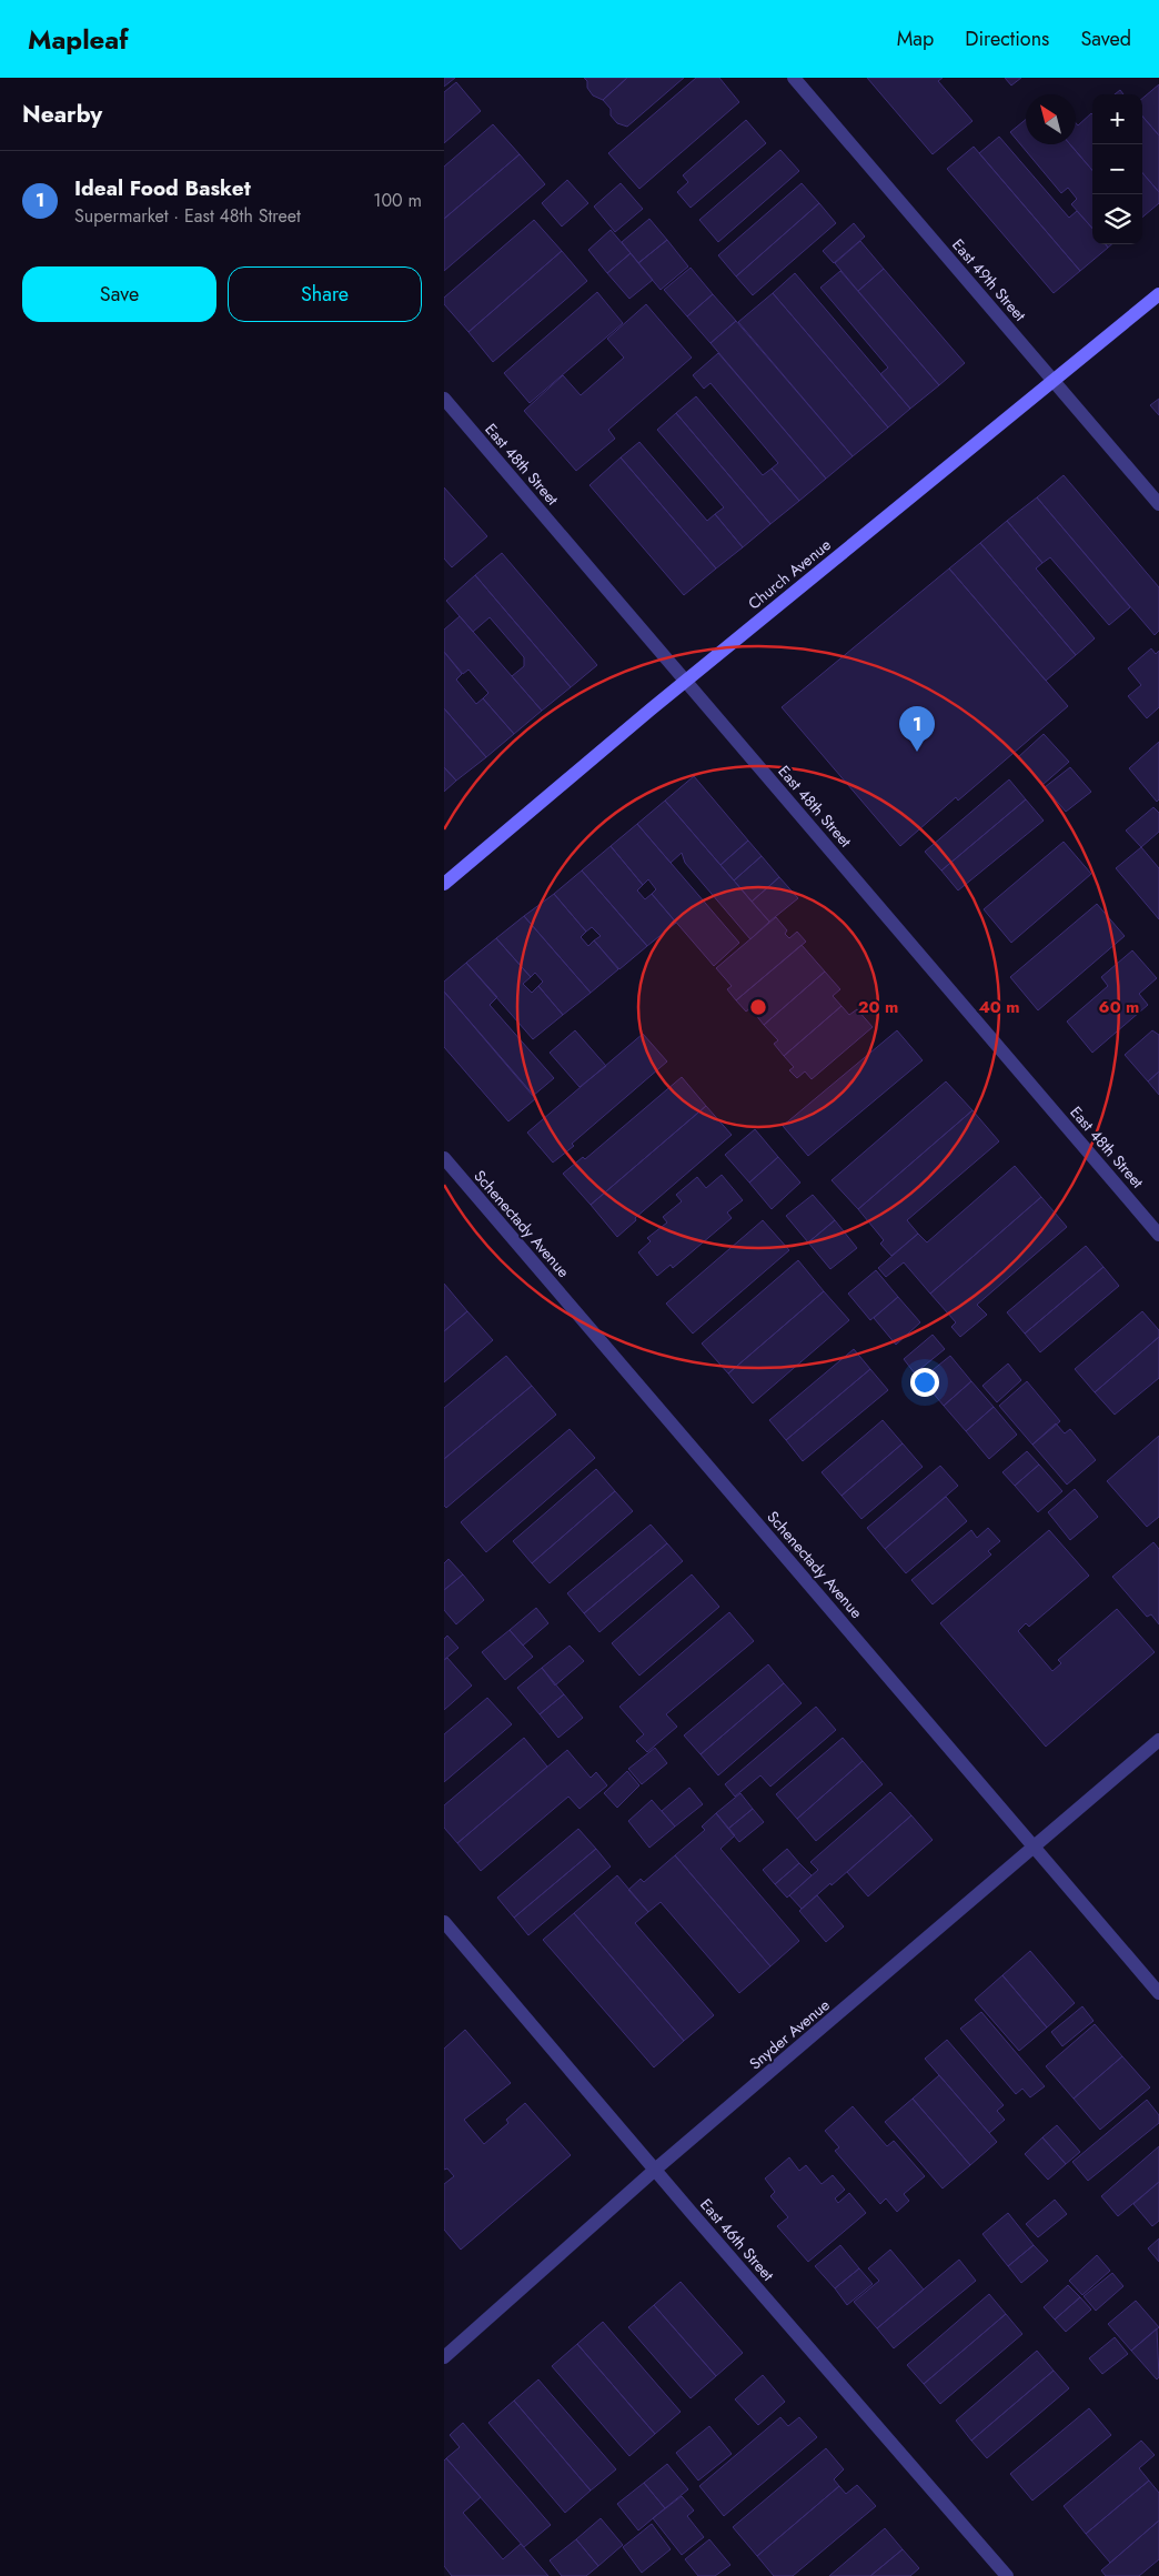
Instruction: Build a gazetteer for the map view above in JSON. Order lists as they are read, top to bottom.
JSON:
{
  "streets": {
    "main road": ["Church Avenue"],
    "street": [
      "East 49th Street",
      "East 48th Street",
      "Schenectady Avenue",
      "Snyder Avenue",
      "East 46th Street"
    ]
  },
  "crossings": [
    ["East 49th Street", "Church Avenue"],
    ["East 48th Street", "Church Avenue"],
    ["Schenectady Avenue", "Snyder Avenue"],
    ["Snyder Avenue", "East 46th Street"]
  ],
  "north": "top left",
  "page": {
    "header": "Mapleaf",
    "nav": ["Map", "Directions", "Saved"],
    "heading": "Nearby",
    "map_buttons": ["+", "−"],
    "list": [
      {
        "mark": "1",
        "name": "Ideal Food Basket",
        "note": "Supermarket · East 48th Street",
        "value": "100 m"
      }
    ],
    "buttons": ["Save", "Share"],
    "pins": "1"
  },
  "rings": ["20 m", "40 m", "60 m"]
}
